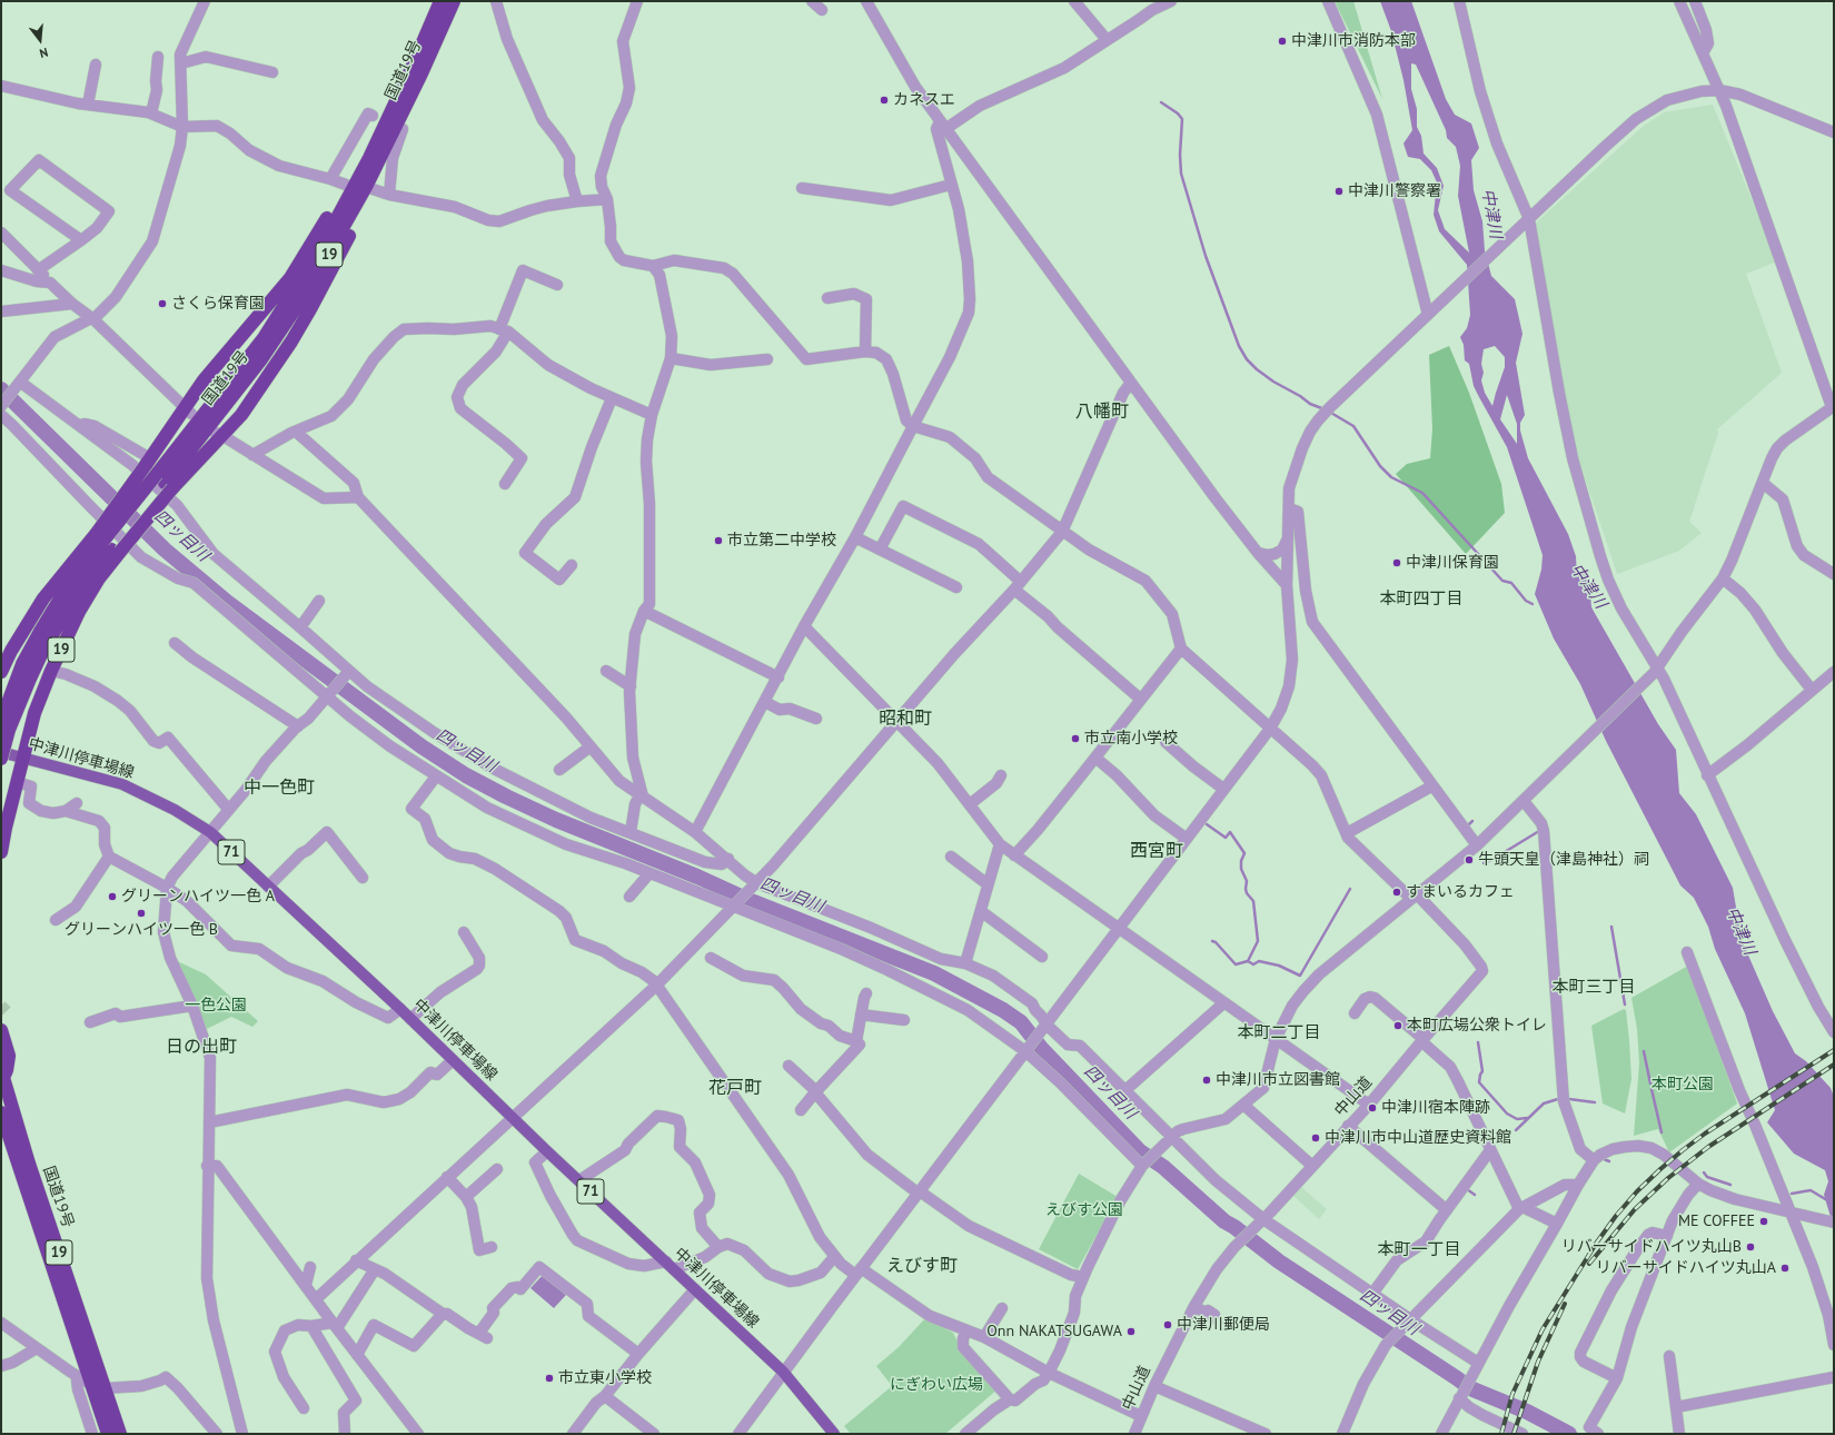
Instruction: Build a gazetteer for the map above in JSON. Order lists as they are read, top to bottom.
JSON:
{
  "streets": {
    "highway": ["国道19号", "19"],
    "main road": ["中津川停車場線", "71"],
    "street": ["中山道"]
  },
  "crossings": [
    ["国道19号", "19"],
    ["19", "中津川停車場線"]
  ],
  "districts": [
    "八幡町",
    "本町四丁目",
    "昭和町",
    "中一色町",
    "西宮町",
    "本町三丁目",
    "本町二丁目",
    "日の出町",
    "花戸町",
    "本町一丁目",
    "えびす町"
  ],
  "water": ["中津川", "四ッ目川"],
  "parks": [
    "一色公園",
    "本町公園",
    "えびす公園",
    "にぎわい広場"
  ],
  "places": [
    "中津川市消防本部",
    "カネスエ",
    "中津川警察署",
    "さくら保育園",
    "市立第二中学校",
    "中津川保育園",
    "市立南小学校",
    "牛頭天皇（津島神社）祠",
    "すまいるカフェ",
    "グリーンハイツ一色 A",
    "グリーンハイツ一色 B",
    "本町広場公衆トイレ",
    "中津川市立図書館",
    "中津川宿本陣跡",
    "中津川市中山道歴史資料館",
    "ME COFFEE",
    "リバーサイドハイツ丸山B",
    "リバーサイドハイツ丸山A",
    "中津川郵便局",
    "Onn NAKATSUGAWA",
    "市立東小学校"
  ],
  "north": "bottom"
}
